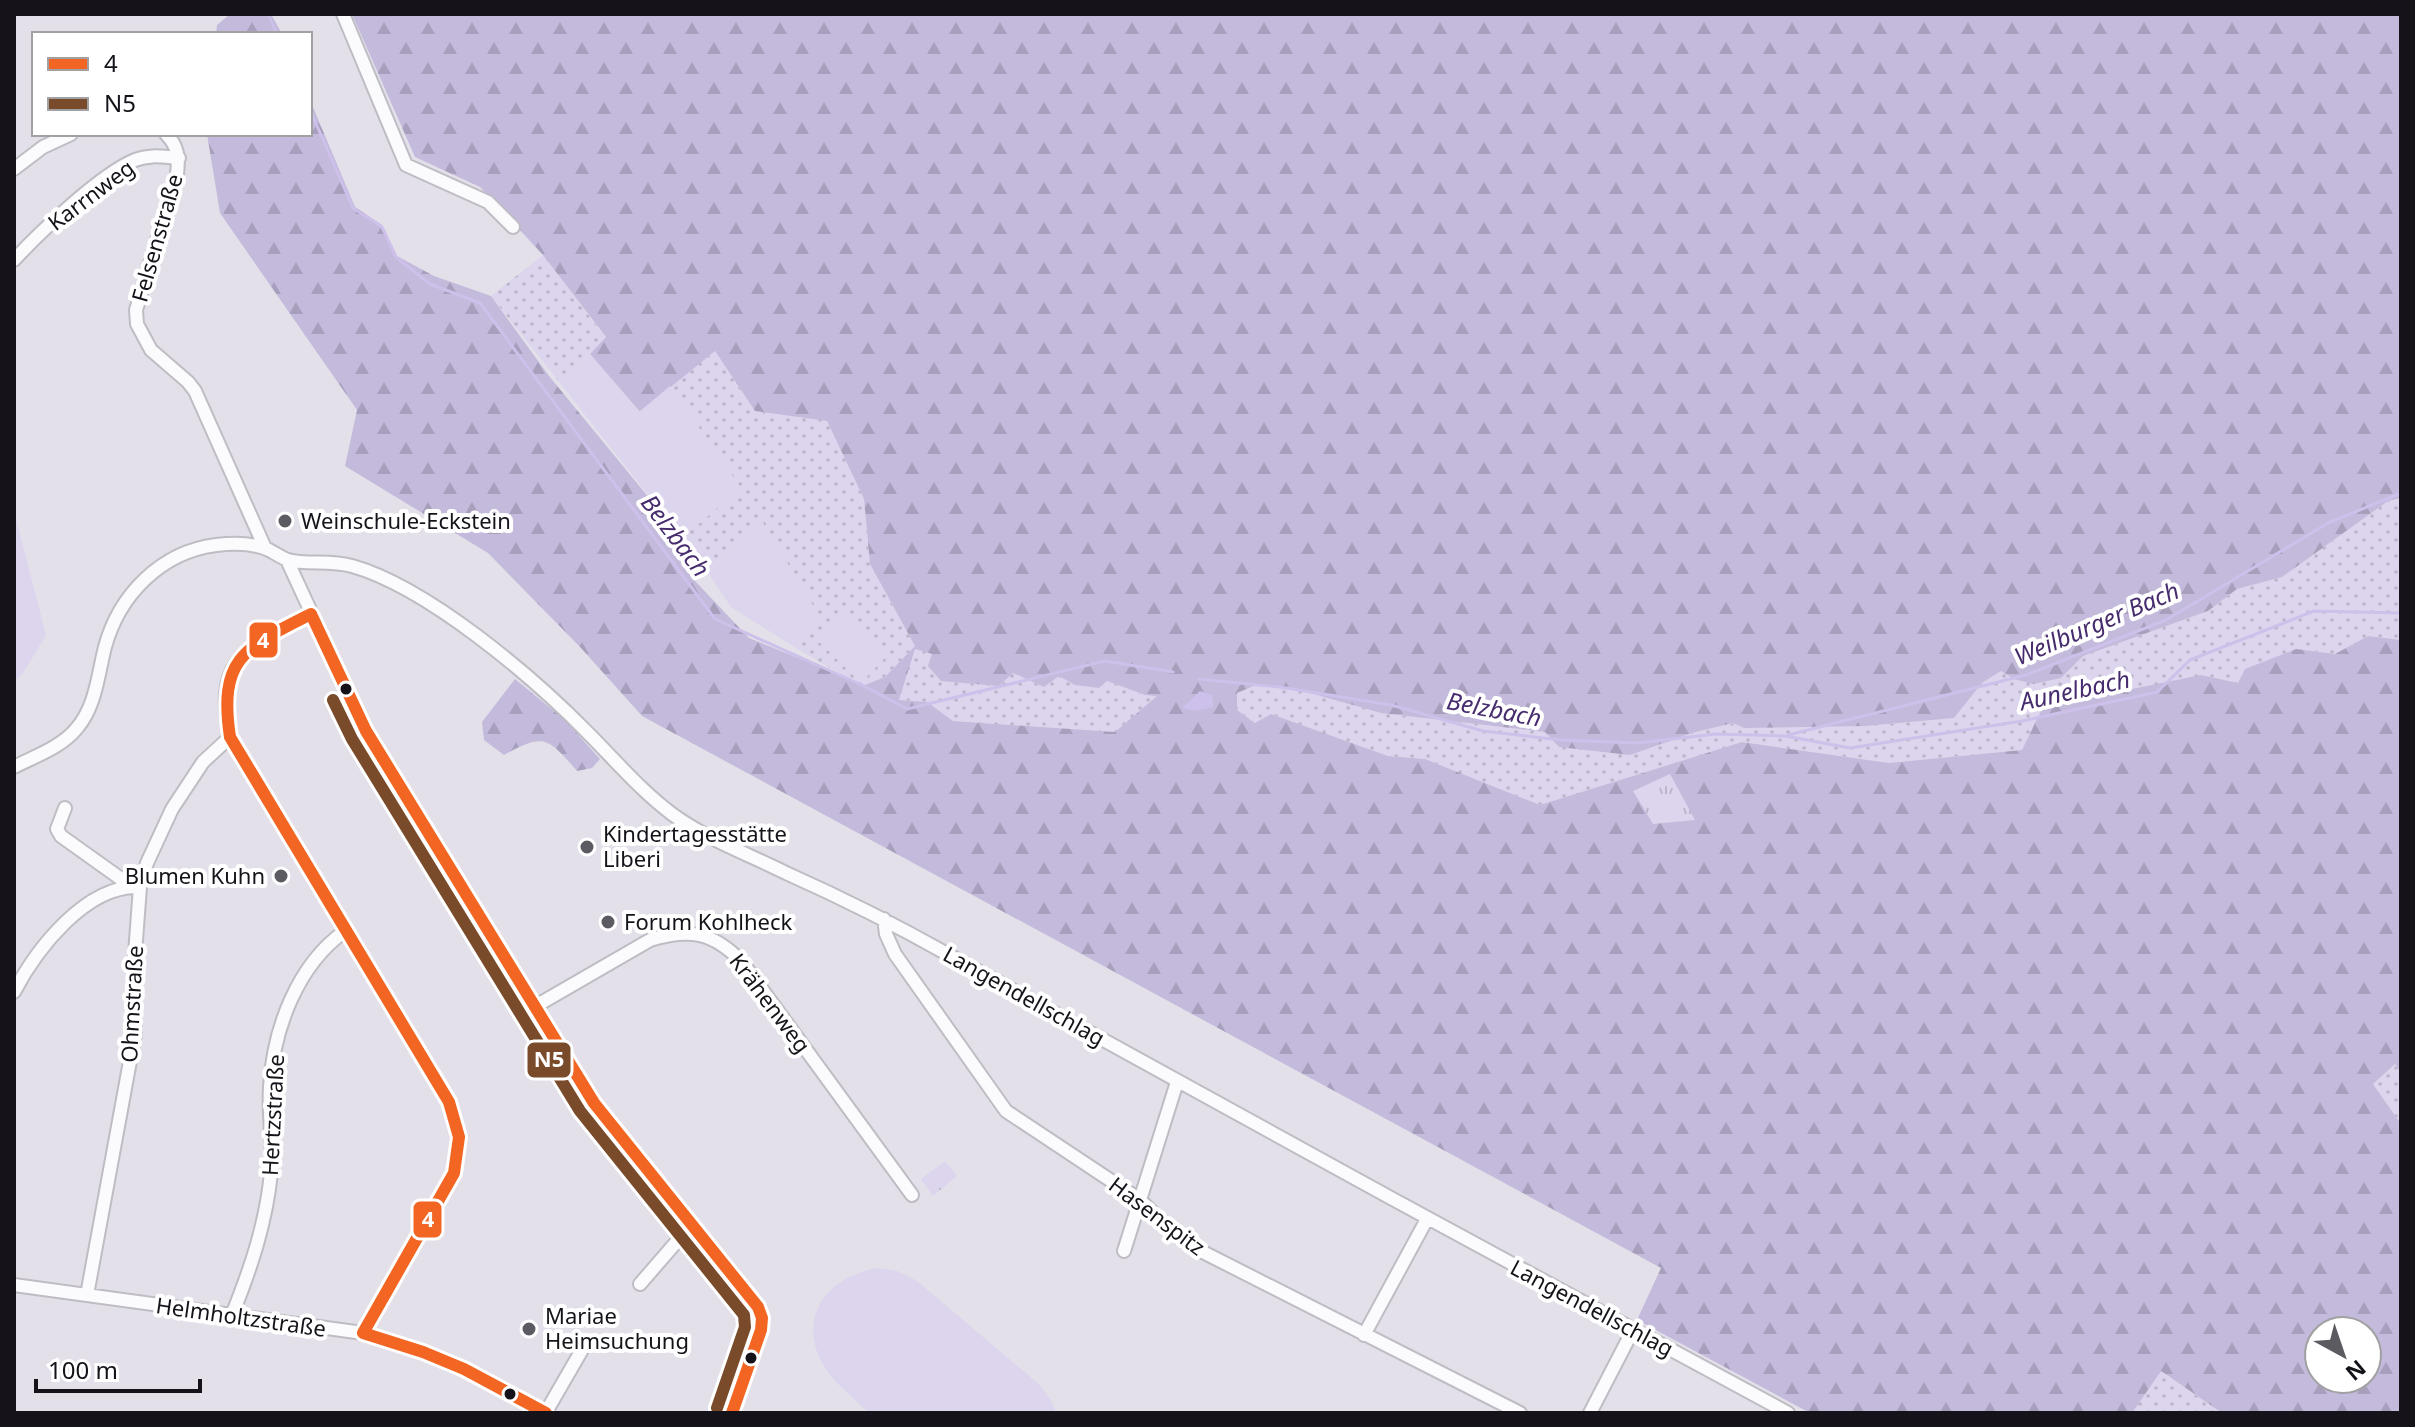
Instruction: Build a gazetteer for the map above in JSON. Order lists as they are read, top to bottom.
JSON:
{
  "streets": {
    "street": [
      "Karrnweg",
      "Felsenstraße",
      "Langendellschlag",
      "Krähenweg",
      "Ohmstraße",
      "Hertzstraße",
      "Hasenspitz",
      "Helmholtzstraße"
    ]
  },
  "crossings": [
    ["Karrnweg", "Felsenstraße"],
    ["Langendellschlag", "Hasenspitz"],
    ["Ohmstraße", "Helmholtzstraße"],
    ["Hertzstraße", "Helmholtzstraße"]
  ],
  "water": ["Belzbach", "Weilburger Bach", "Aunelbach"],
  "places": [
    "Weinschule-Eckstein",
    "Kindertagesstätte Liberi",
    "Blumen Kuhn",
    "Forum Kohlheck",
    "Mariae Heimsuchung"
  ],
  "lines": ["transit line 4", "transit line N5"],
  "legend": ["4", "N5"],
  "scale_bar": "100 m",
  "north": "bottom right"
}
